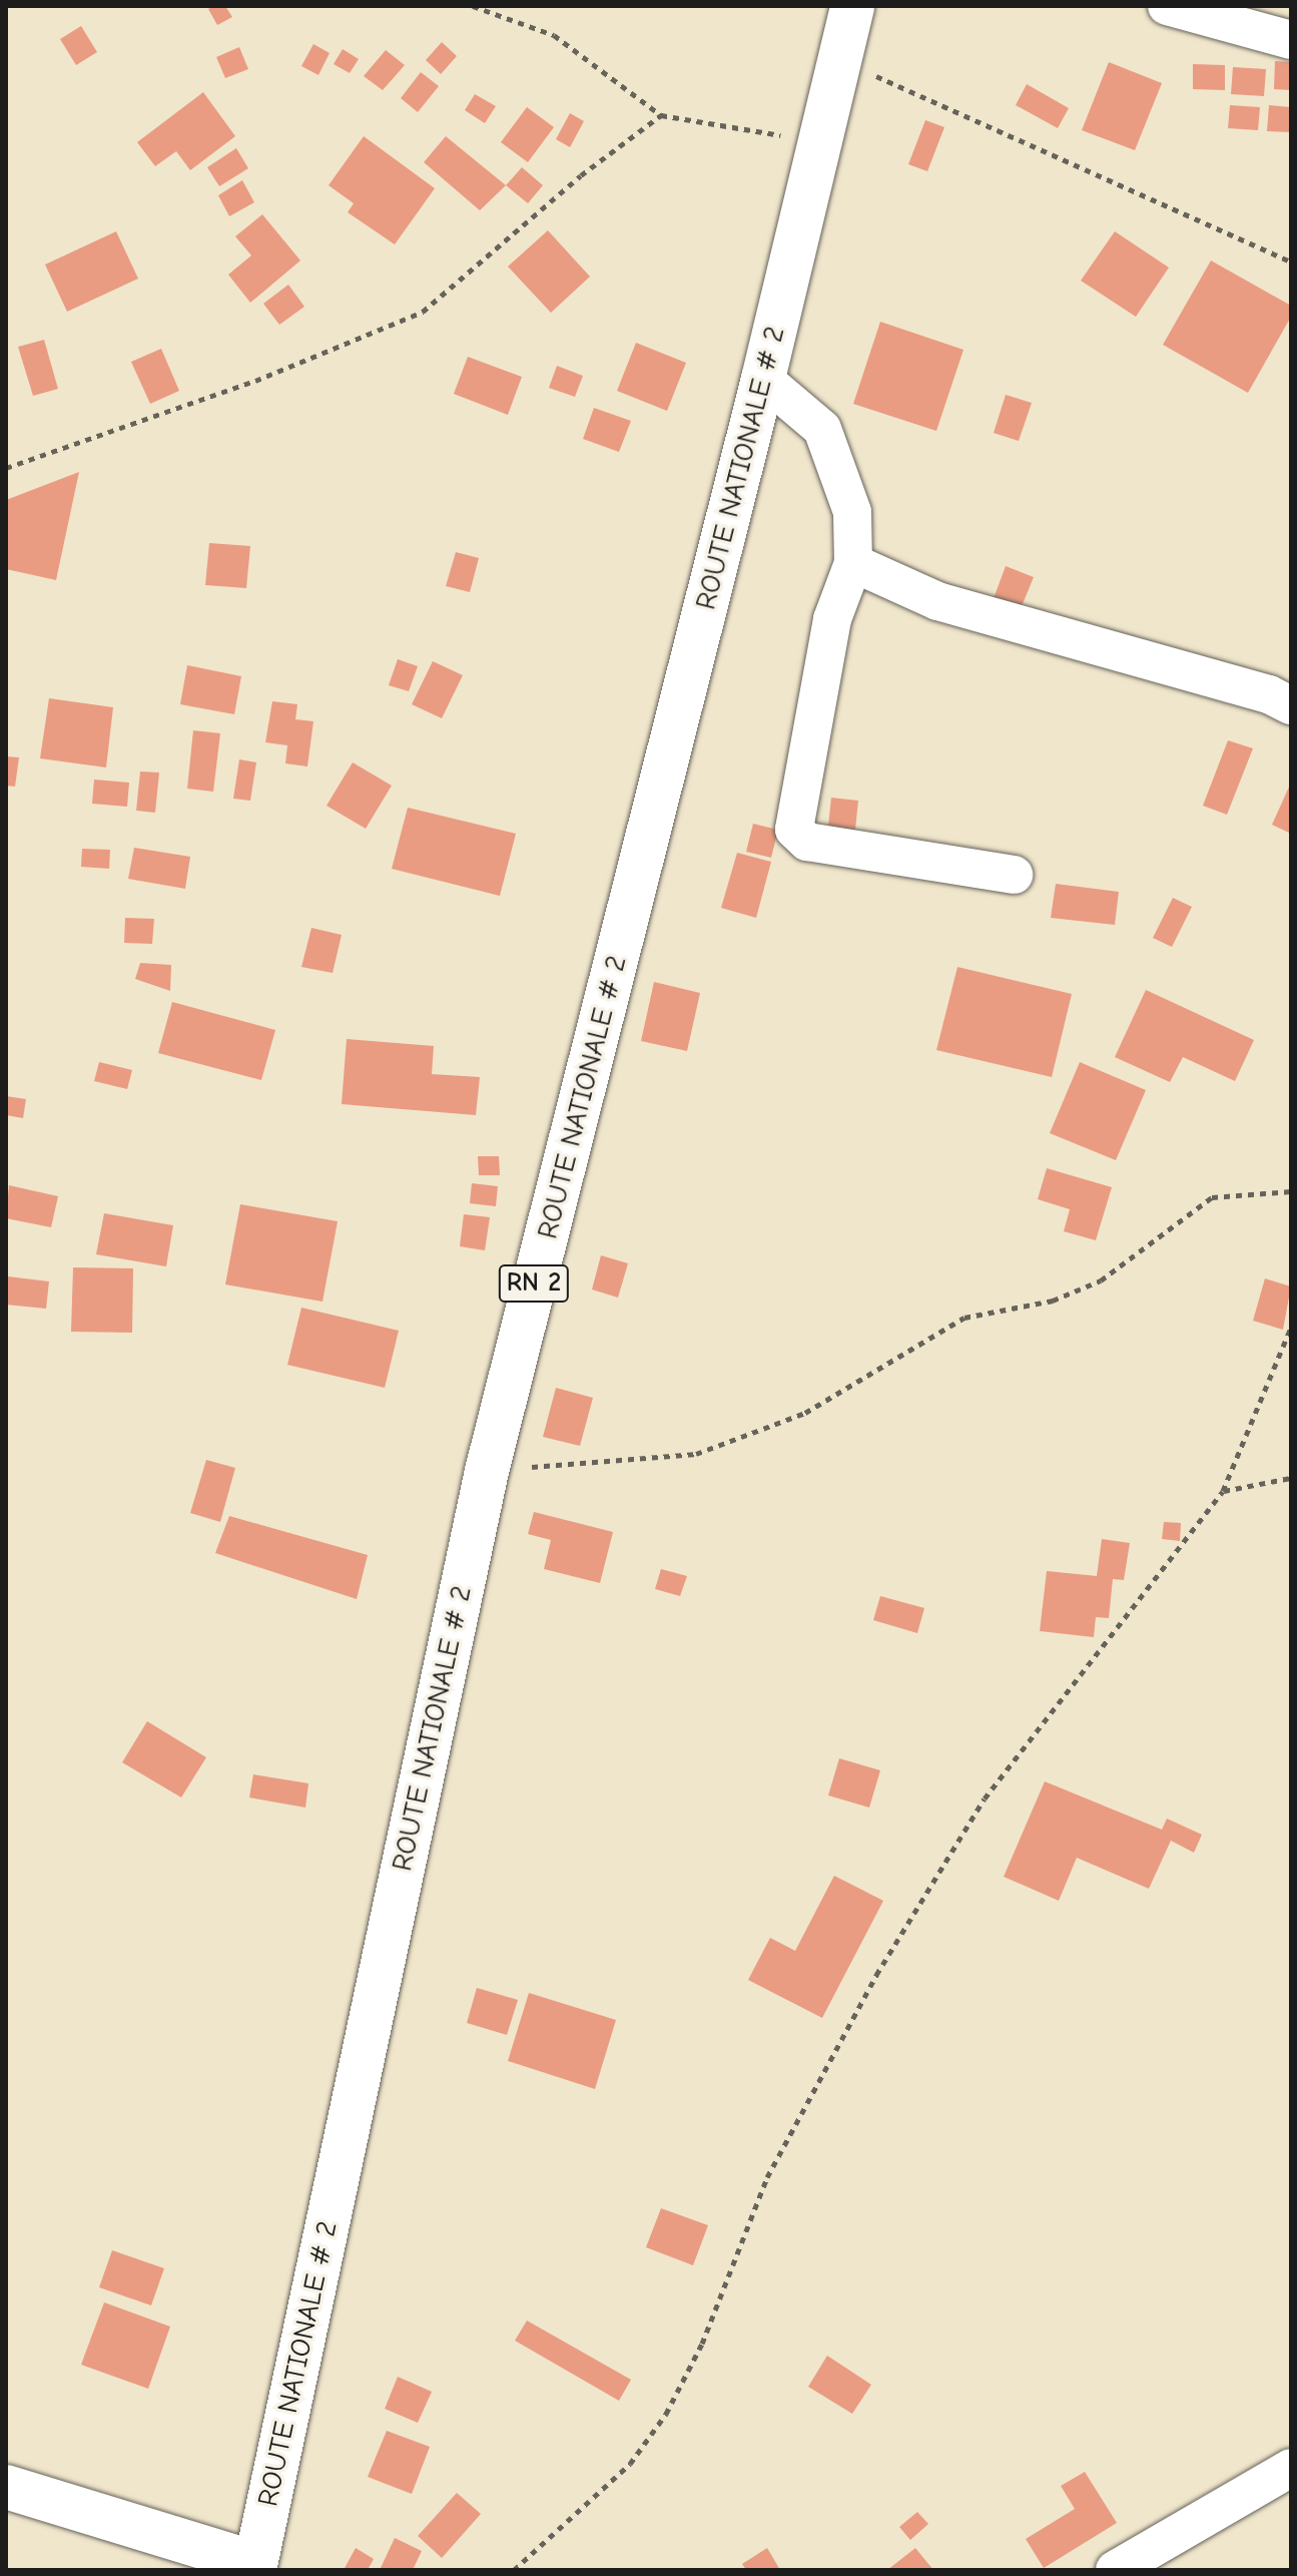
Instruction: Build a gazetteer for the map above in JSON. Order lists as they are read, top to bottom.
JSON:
{
  "streets": {
    "main road": ["ROUTE NATIONALE # 2", "RN 2"]
  }
}
